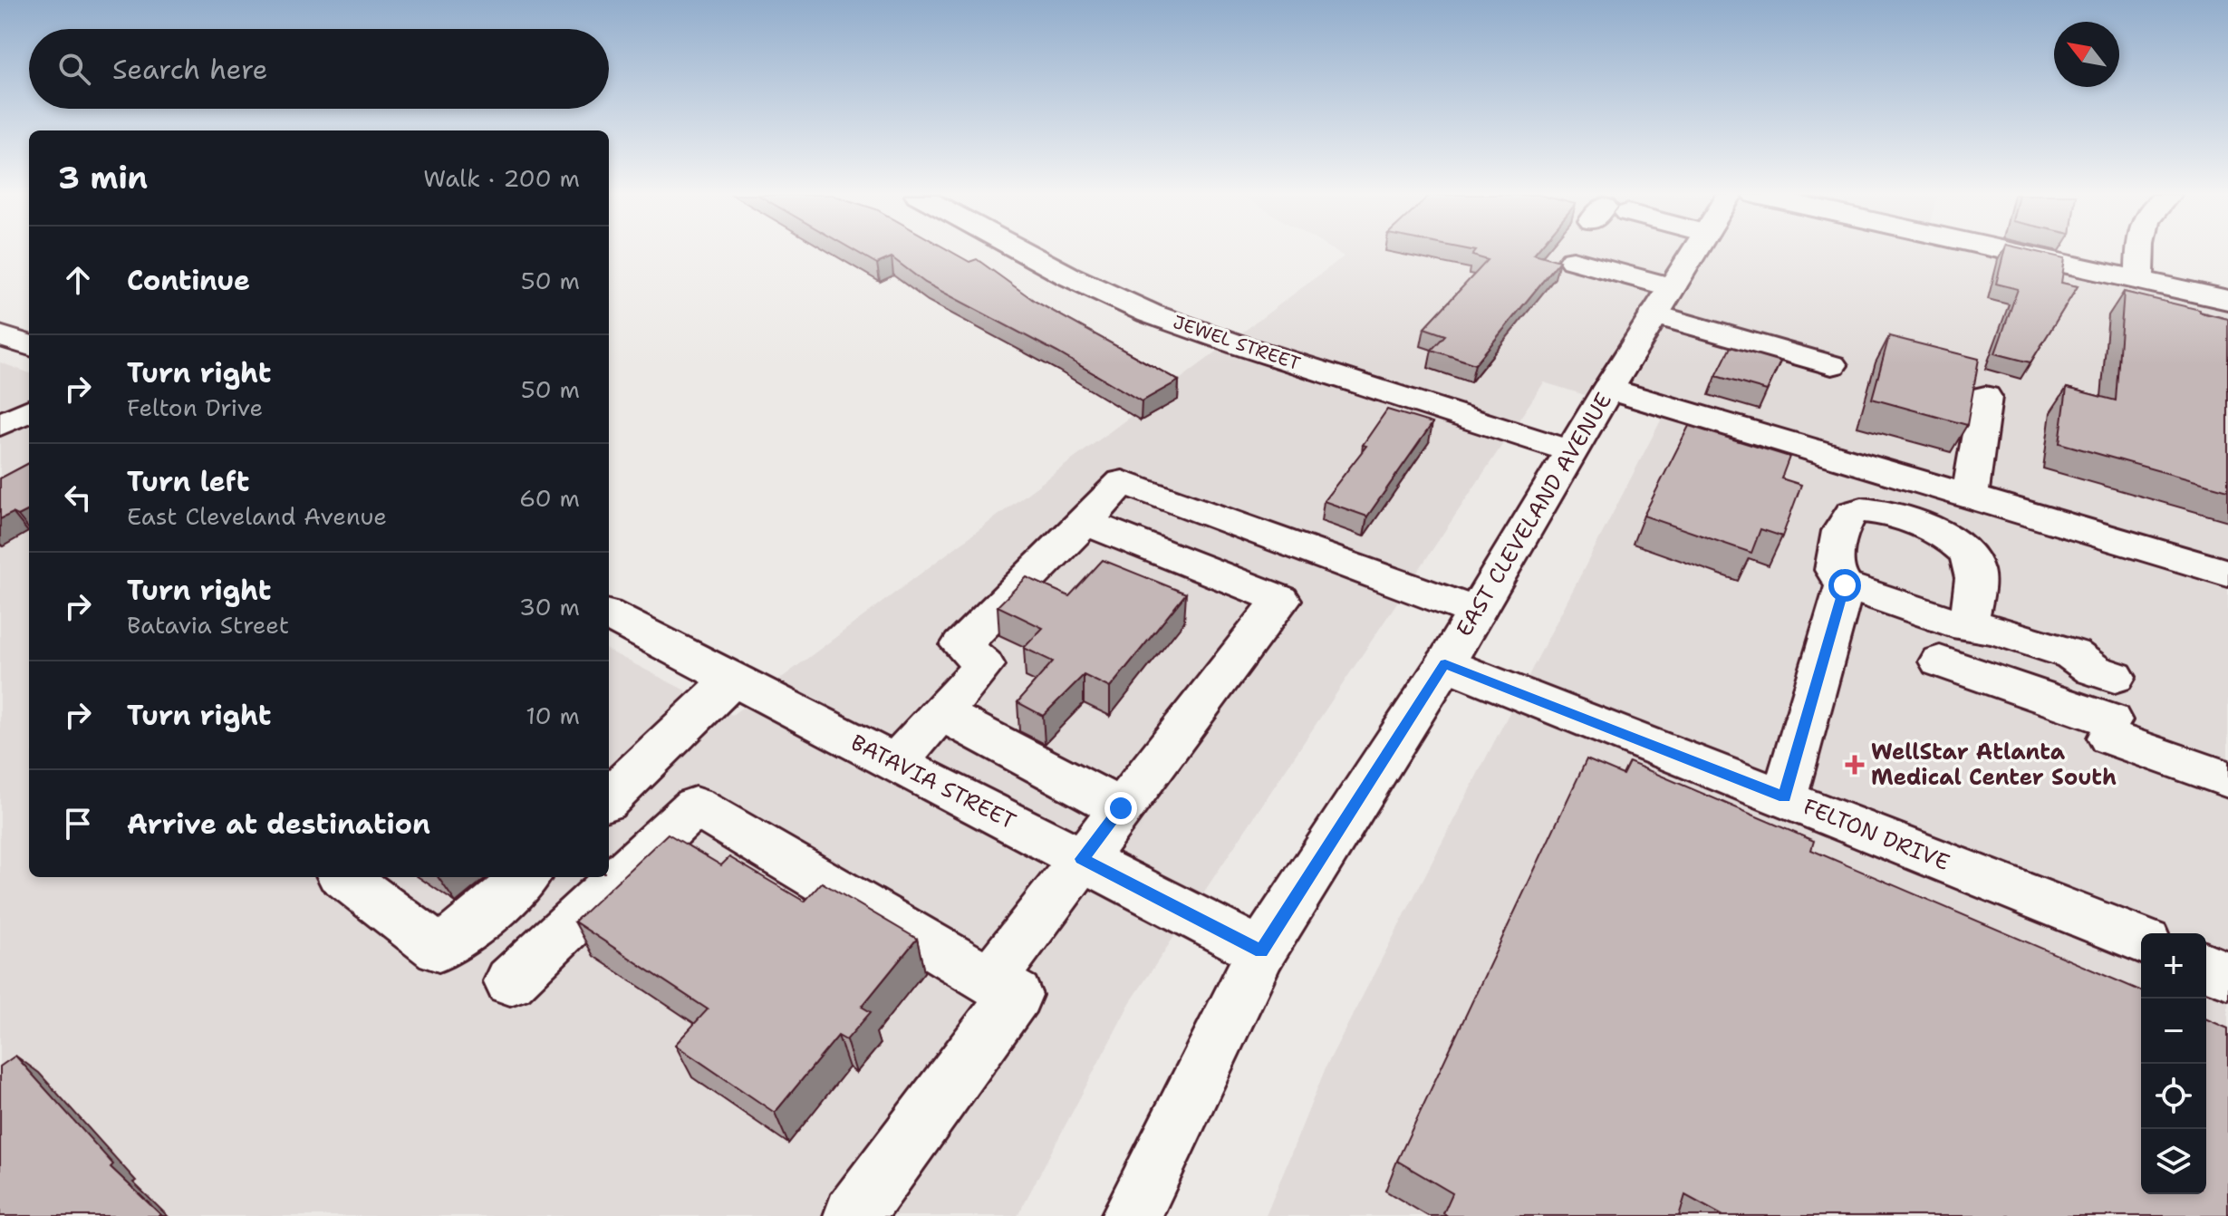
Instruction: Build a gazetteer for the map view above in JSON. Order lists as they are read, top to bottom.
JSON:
{
  "streets": {
    "street": [
      "JEWEL STREET",
      "EAST CLEVELAND AVENUE",
      "BATAVIA STREET",
      "FELTON DRIVE"
    ]
  },
  "crossings": [
    ["JEWEL STREET", "EAST CLEVELAND AVENUE"],
    ["EAST CLEVELAND AVENUE", "BATAVIA STREET"],
    ["EAST CLEVELAND AVENUE", "FELTON DRIVE"]
  ],
  "places": {
    "health": ["WellStar Atlanta Medical Center South"]
  },
  "north": "top left",
  "page": {
    "search": "Search here",
    "heading": ["3 min", "Walk · 200 m"],
    "list": [
      ["Continue", "50 m"],
      ["Turn right", "Felton Drive", "50 m"],
      ["Turn left", "East Cleveland Avenue", "60 m"],
      ["Turn right", "Batavia Street", "30 m"],
      ["Turn right", "10 m"],
      "Arrive at destination"
    ],
    "map_buttons": ["+", "−"]
  }
}
